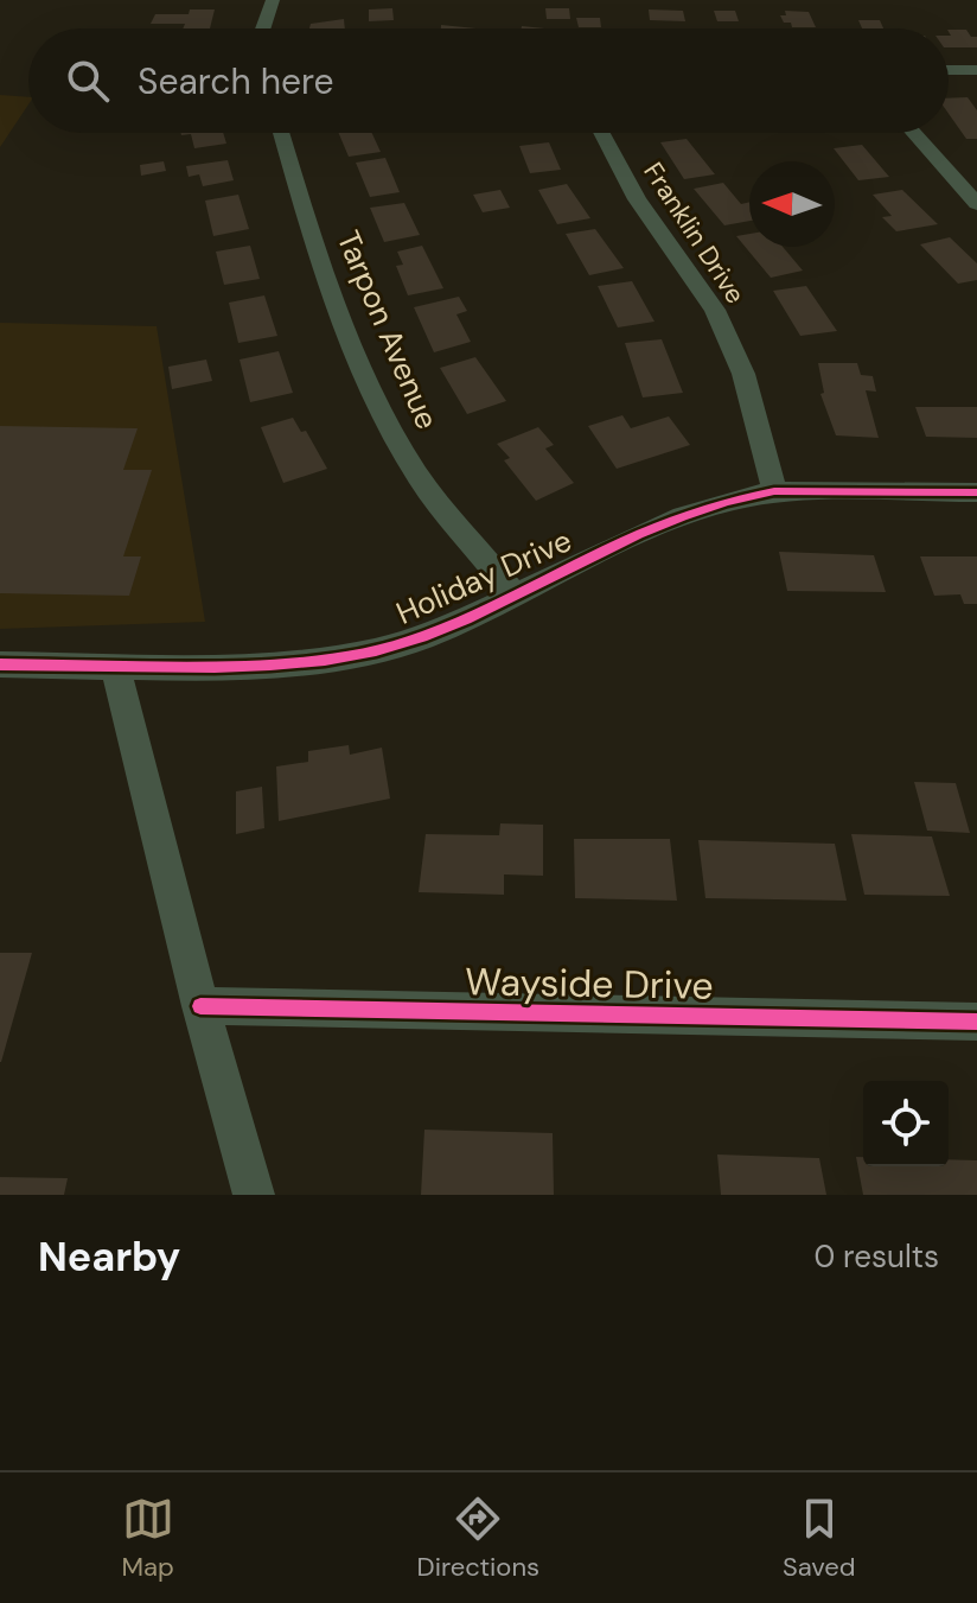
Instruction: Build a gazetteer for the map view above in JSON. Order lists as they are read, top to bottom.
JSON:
{
  "streets": {
    "street": [
      "Franklin Drive",
      "Tarpon Avenue",
      "Holiday Drive",
      "Wayside Drive"
    ]
  },
  "crossings": [
    ["Franklin Drive", "Holiday Drive"],
    ["Tarpon Avenue", "Holiday Drive"]
  ],
  "north": "left",
  "page": {
    "search": "Search here",
    "heading": ["Nearby", "0 results"],
    "nav": ["Map", "Directions", "Saved"]
  }
}
